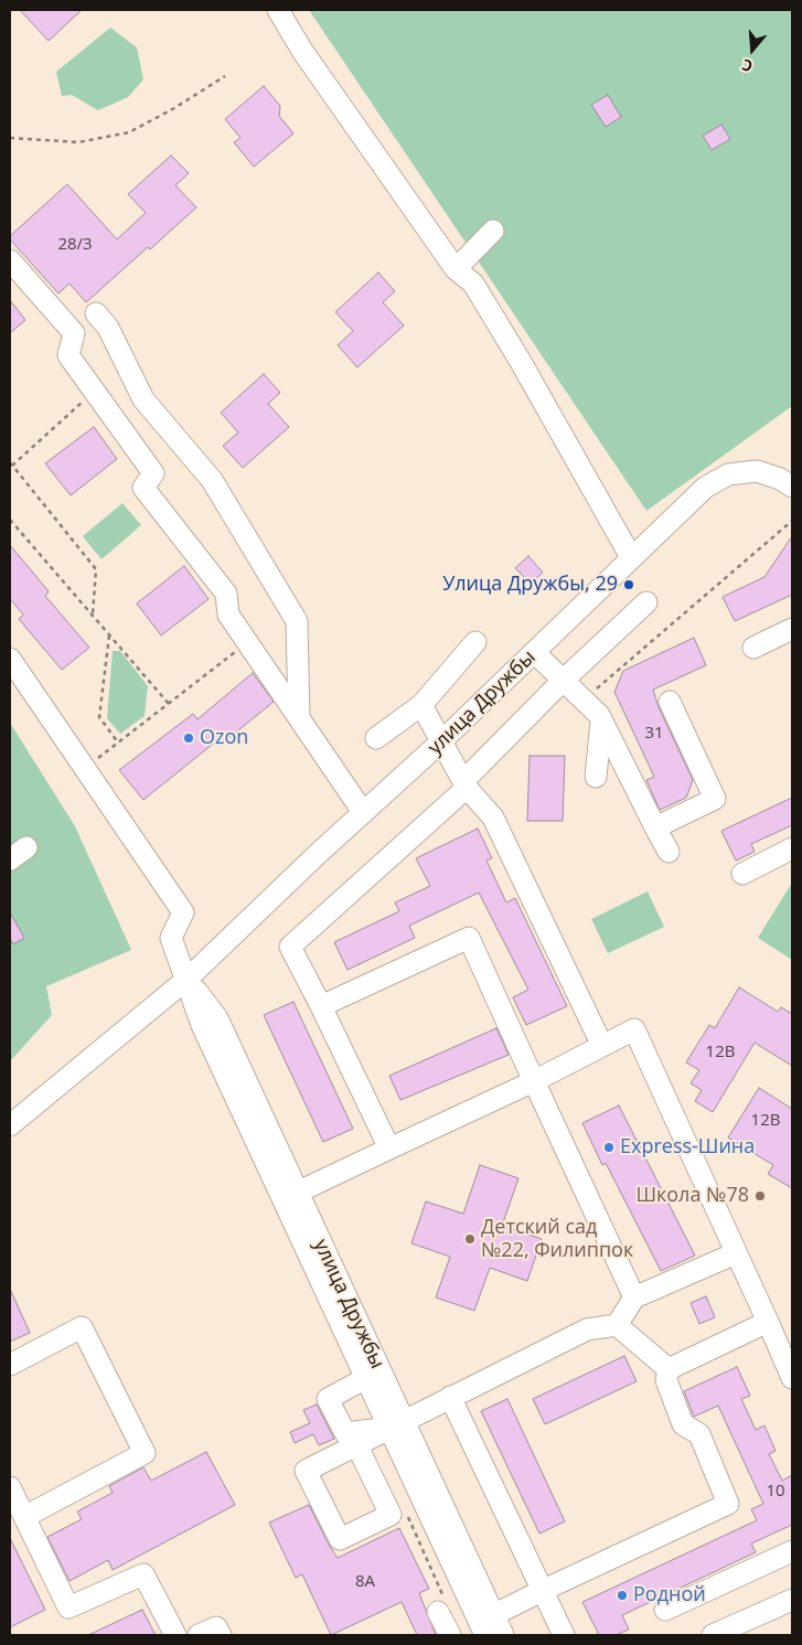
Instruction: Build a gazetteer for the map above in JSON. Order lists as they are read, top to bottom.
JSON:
{
  "streets": {
    "street": ["улица Дружбы"]
  },
  "places": [
    "Улица Дружбы, 29",
    "Ozon",
    "Express-Шина",
    "Школа №78",
    "Детский сад №22, Филиппок",
    "Родной"
  ],
  "house_numbers": [
    "28/3",
    "31",
    "12В",
    "12В",
    "10",
    "8А"
  ],
  "north": "bottom"
}
